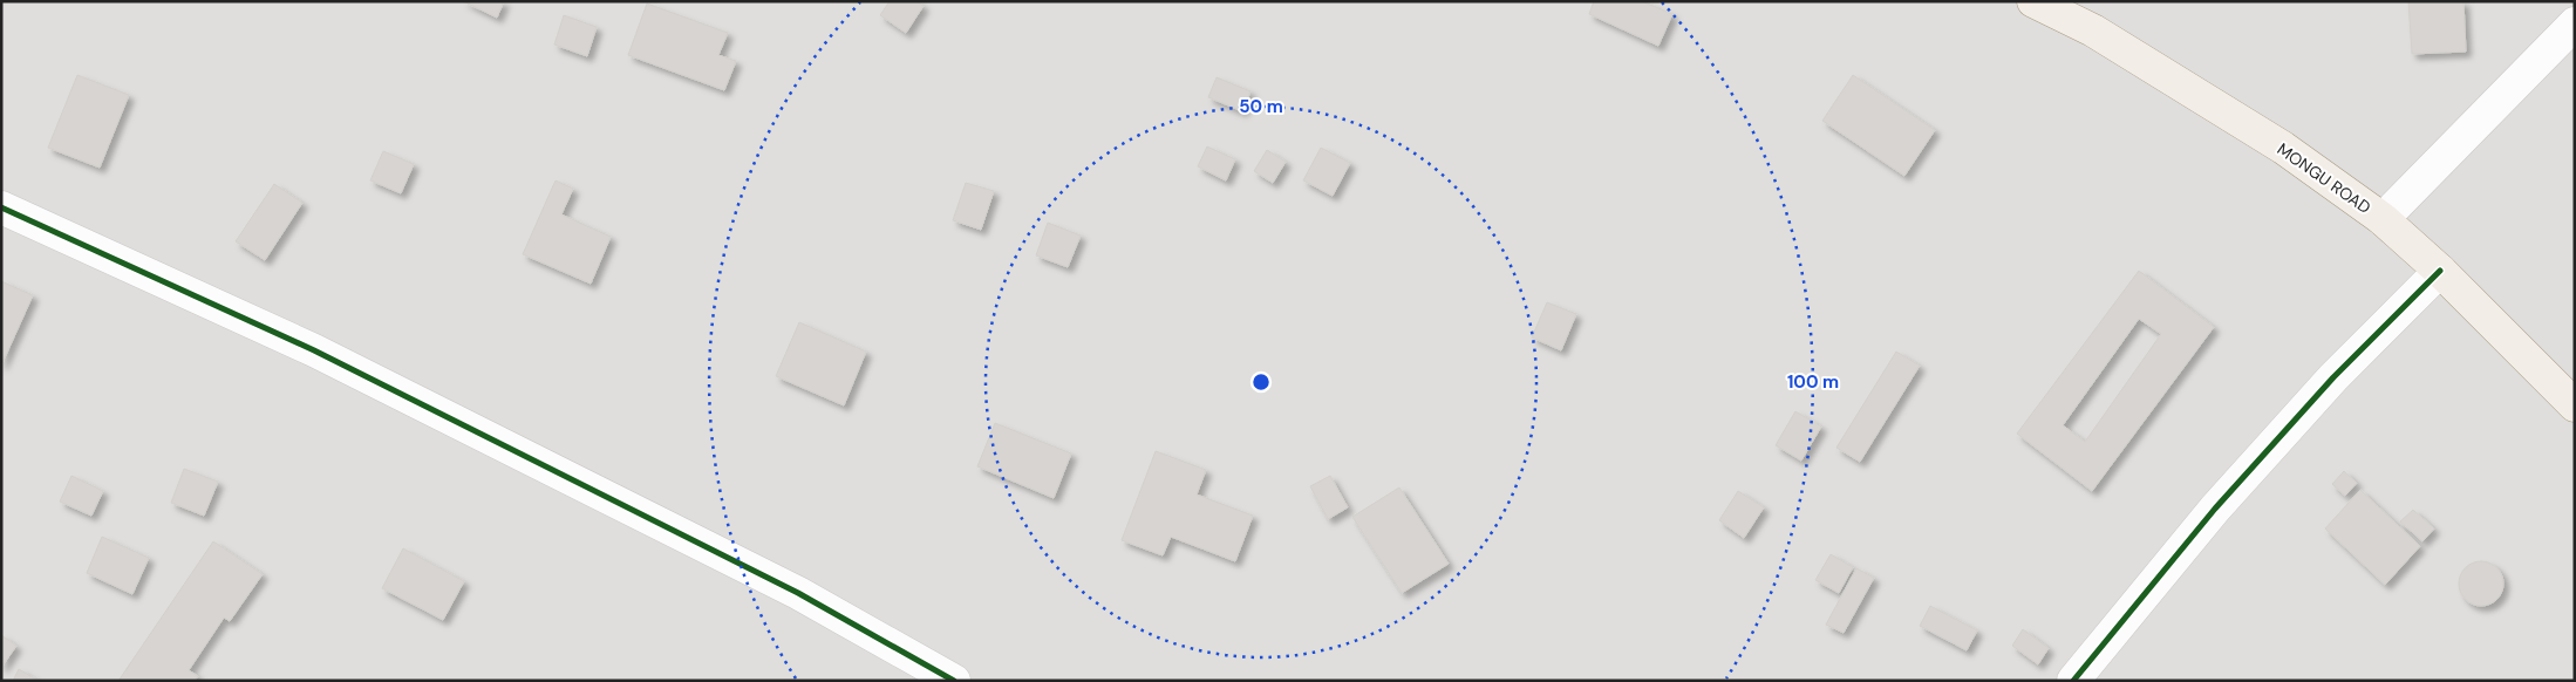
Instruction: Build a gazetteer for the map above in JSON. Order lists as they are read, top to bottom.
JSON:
{
  "streets": {
    "main road": ["MONGU ROAD"]
  },
  "rings": ["50 m", "100 m"]
}
